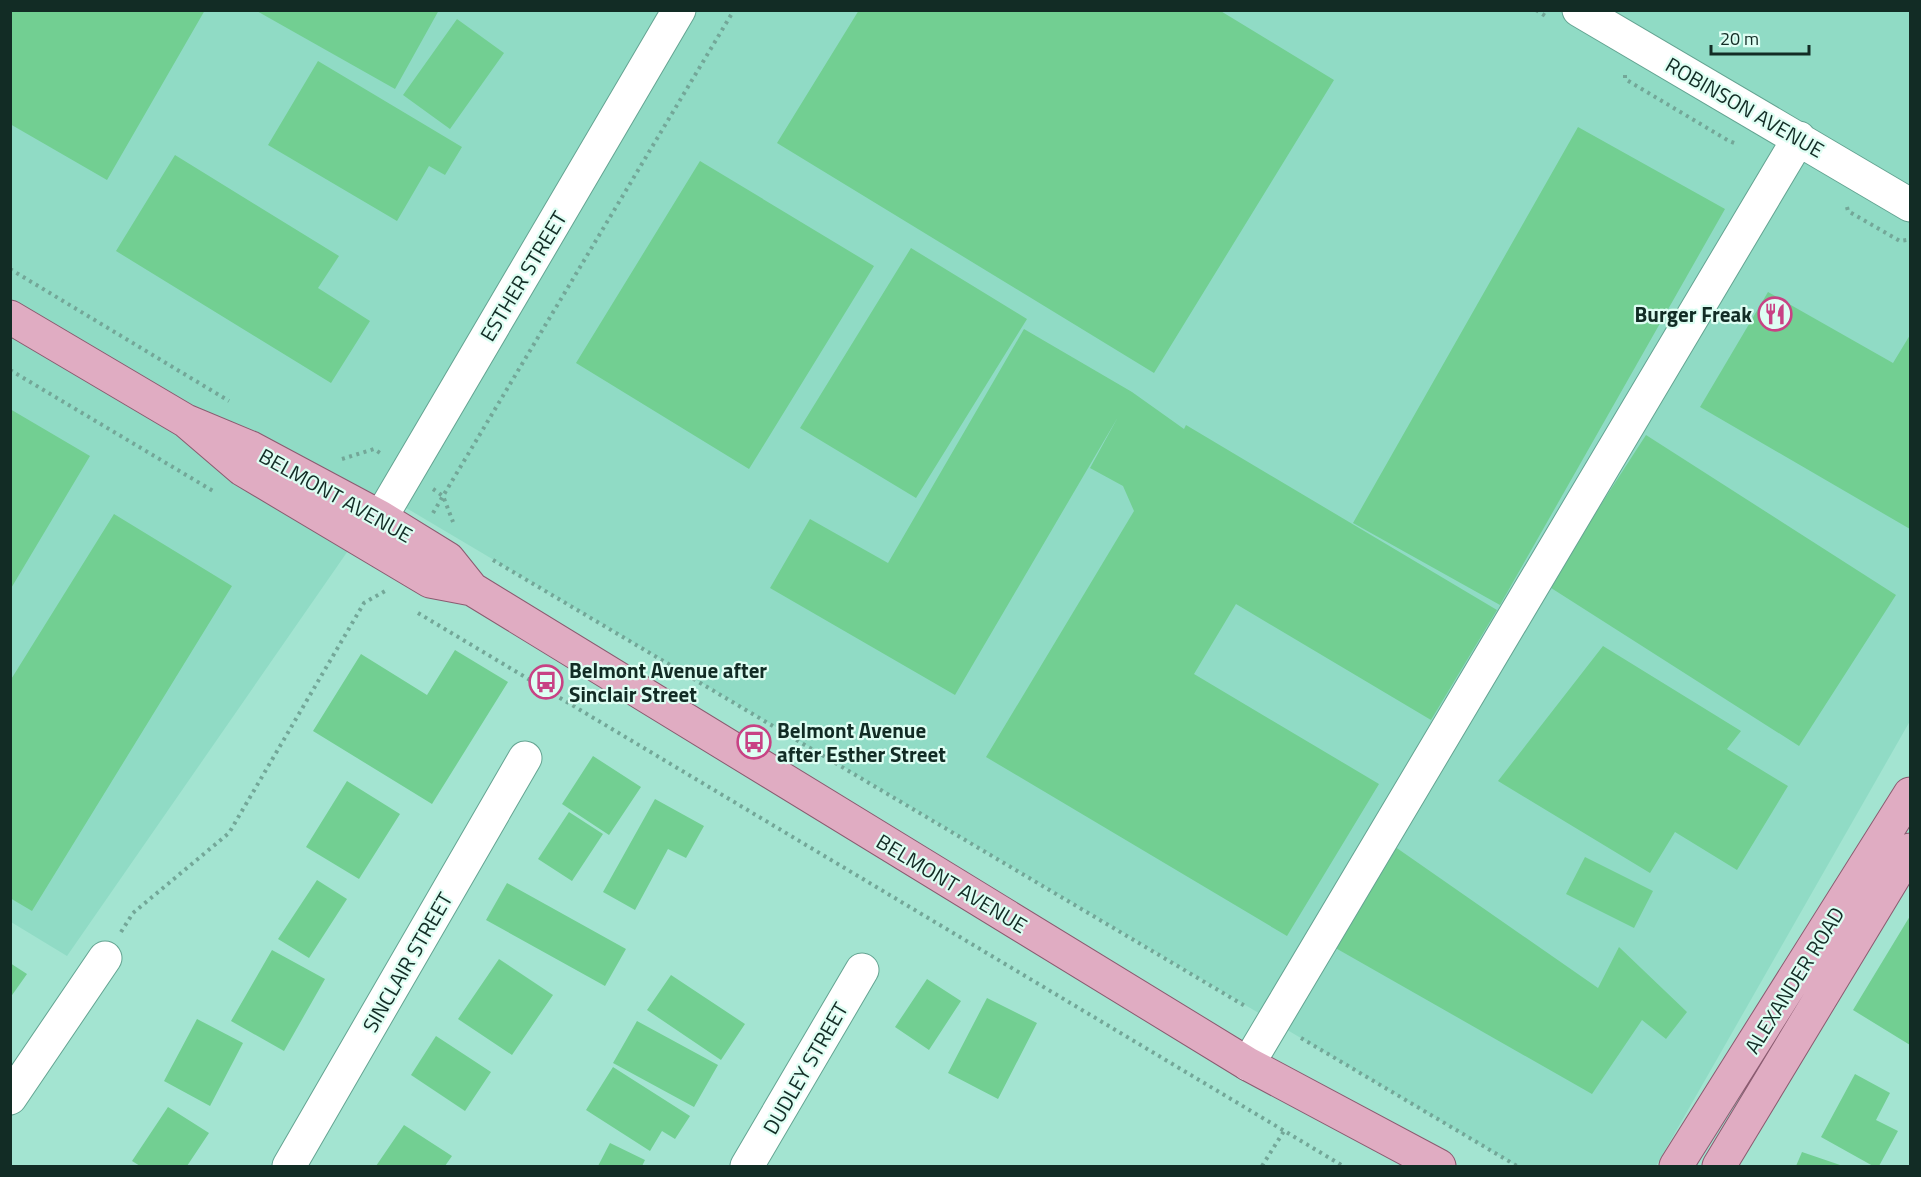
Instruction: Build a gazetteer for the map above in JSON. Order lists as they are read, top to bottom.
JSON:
{
  "streets": {
    "main road": ["BELMONT AVENUE", "ALEXANDER ROAD"],
    "street": [
      "ROBINSON AVENUE",
      "ESTHER STREET",
      "SINCLAIR STREET",
      "DUDLEY STREET"
    ]
  },
  "crossings": [
    ["ESTHER STREET", "BELMONT AVENUE"]
  ],
  "places": {
    "restaurant": ["Burger Freak"],
    "bus stop": ["Belmont Avenue after Sinclair Street", "Belmont Avenue after Esther Street"]
  },
  "scale_bar": "20 m"
}
